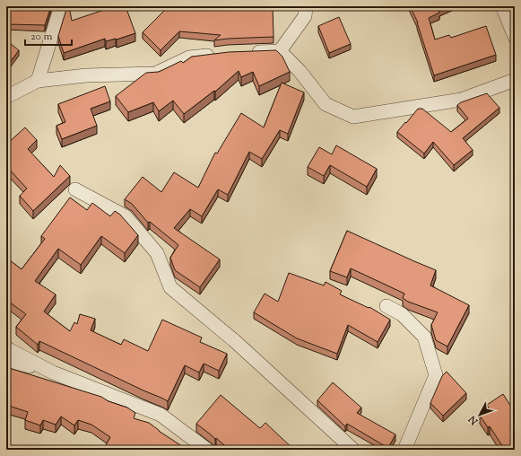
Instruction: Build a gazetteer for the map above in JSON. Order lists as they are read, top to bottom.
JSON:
{
  "scale_bar": "20 m",
  "north": "bottom left"
}
